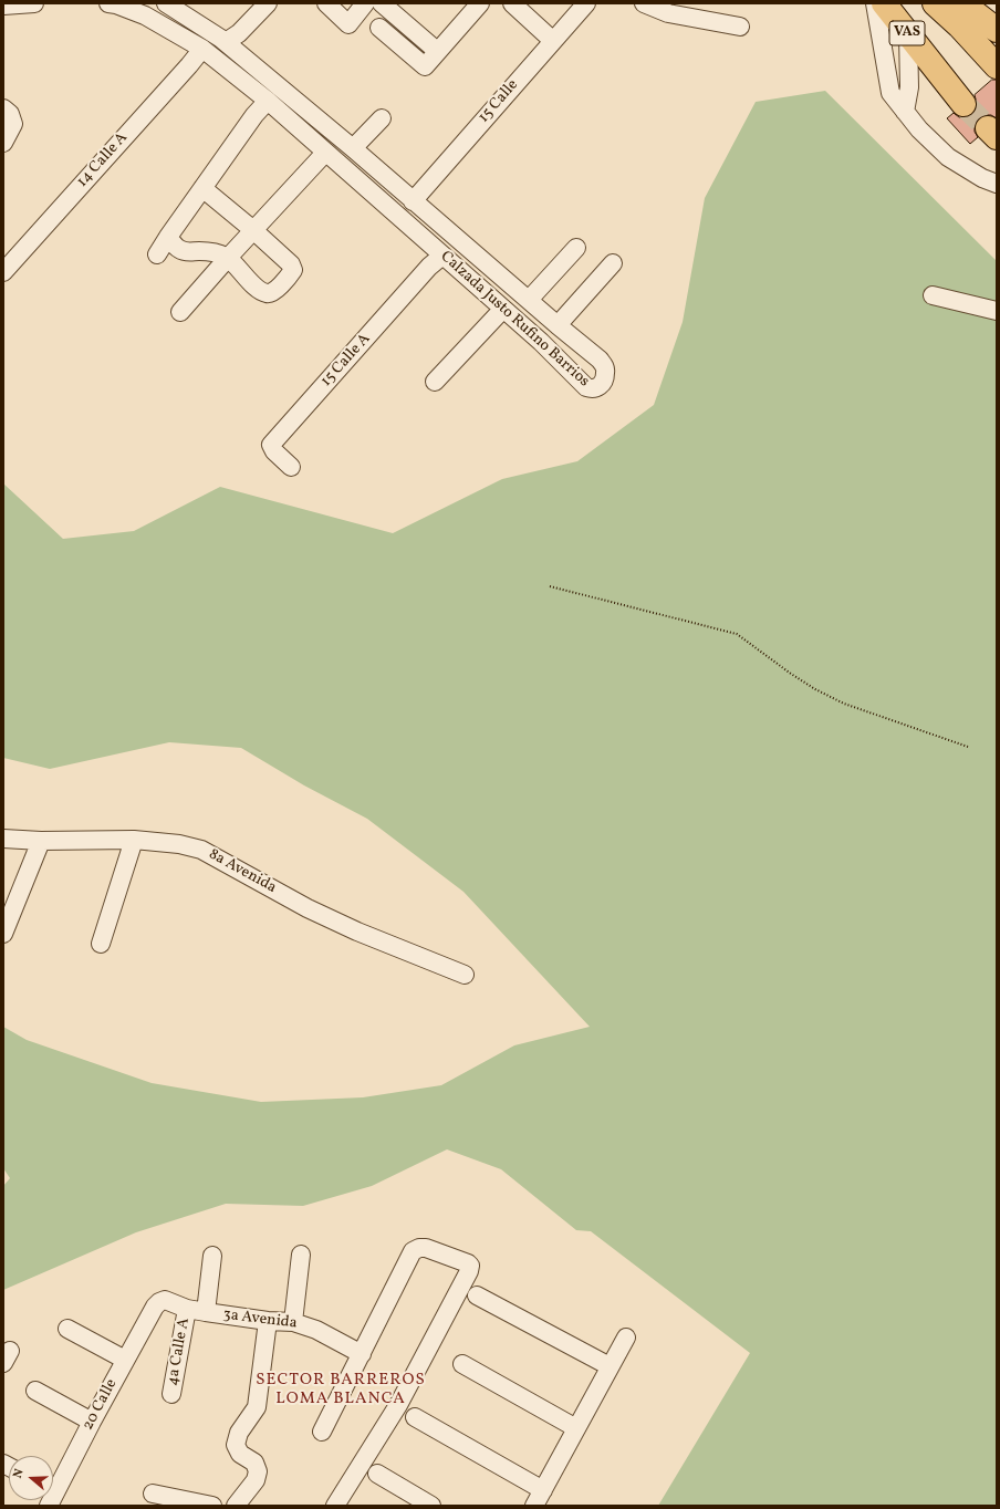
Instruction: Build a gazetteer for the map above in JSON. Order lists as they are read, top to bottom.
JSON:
{
  "streets": {
    "highway": ["VAS"],
    "street": [
      "15 Calle",
      "14 Calle A",
      "Calzada Justo Rufino Barrios",
      "15 Calle A",
      "8a Avenida",
      "3a Avenida",
      "4a Calle A",
      "20 Calle"
    ]
  },
  "crossings": [
    ["15 Calle", "Calzada Justo Rufino Barrios"],
    ["14 Calle A", "Calzada Justo Rufino Barrios"],
    ["Calzada Justo Rufino Barrios", "15 Calle A"],
    ["3a Avenida", "4a Calle A"],
    ["3a Avenida", "20 Calle"]
  ],
  "districts": ["SECTOR BARREROS LOMA BLANCA"],
  "north": "left"
}
